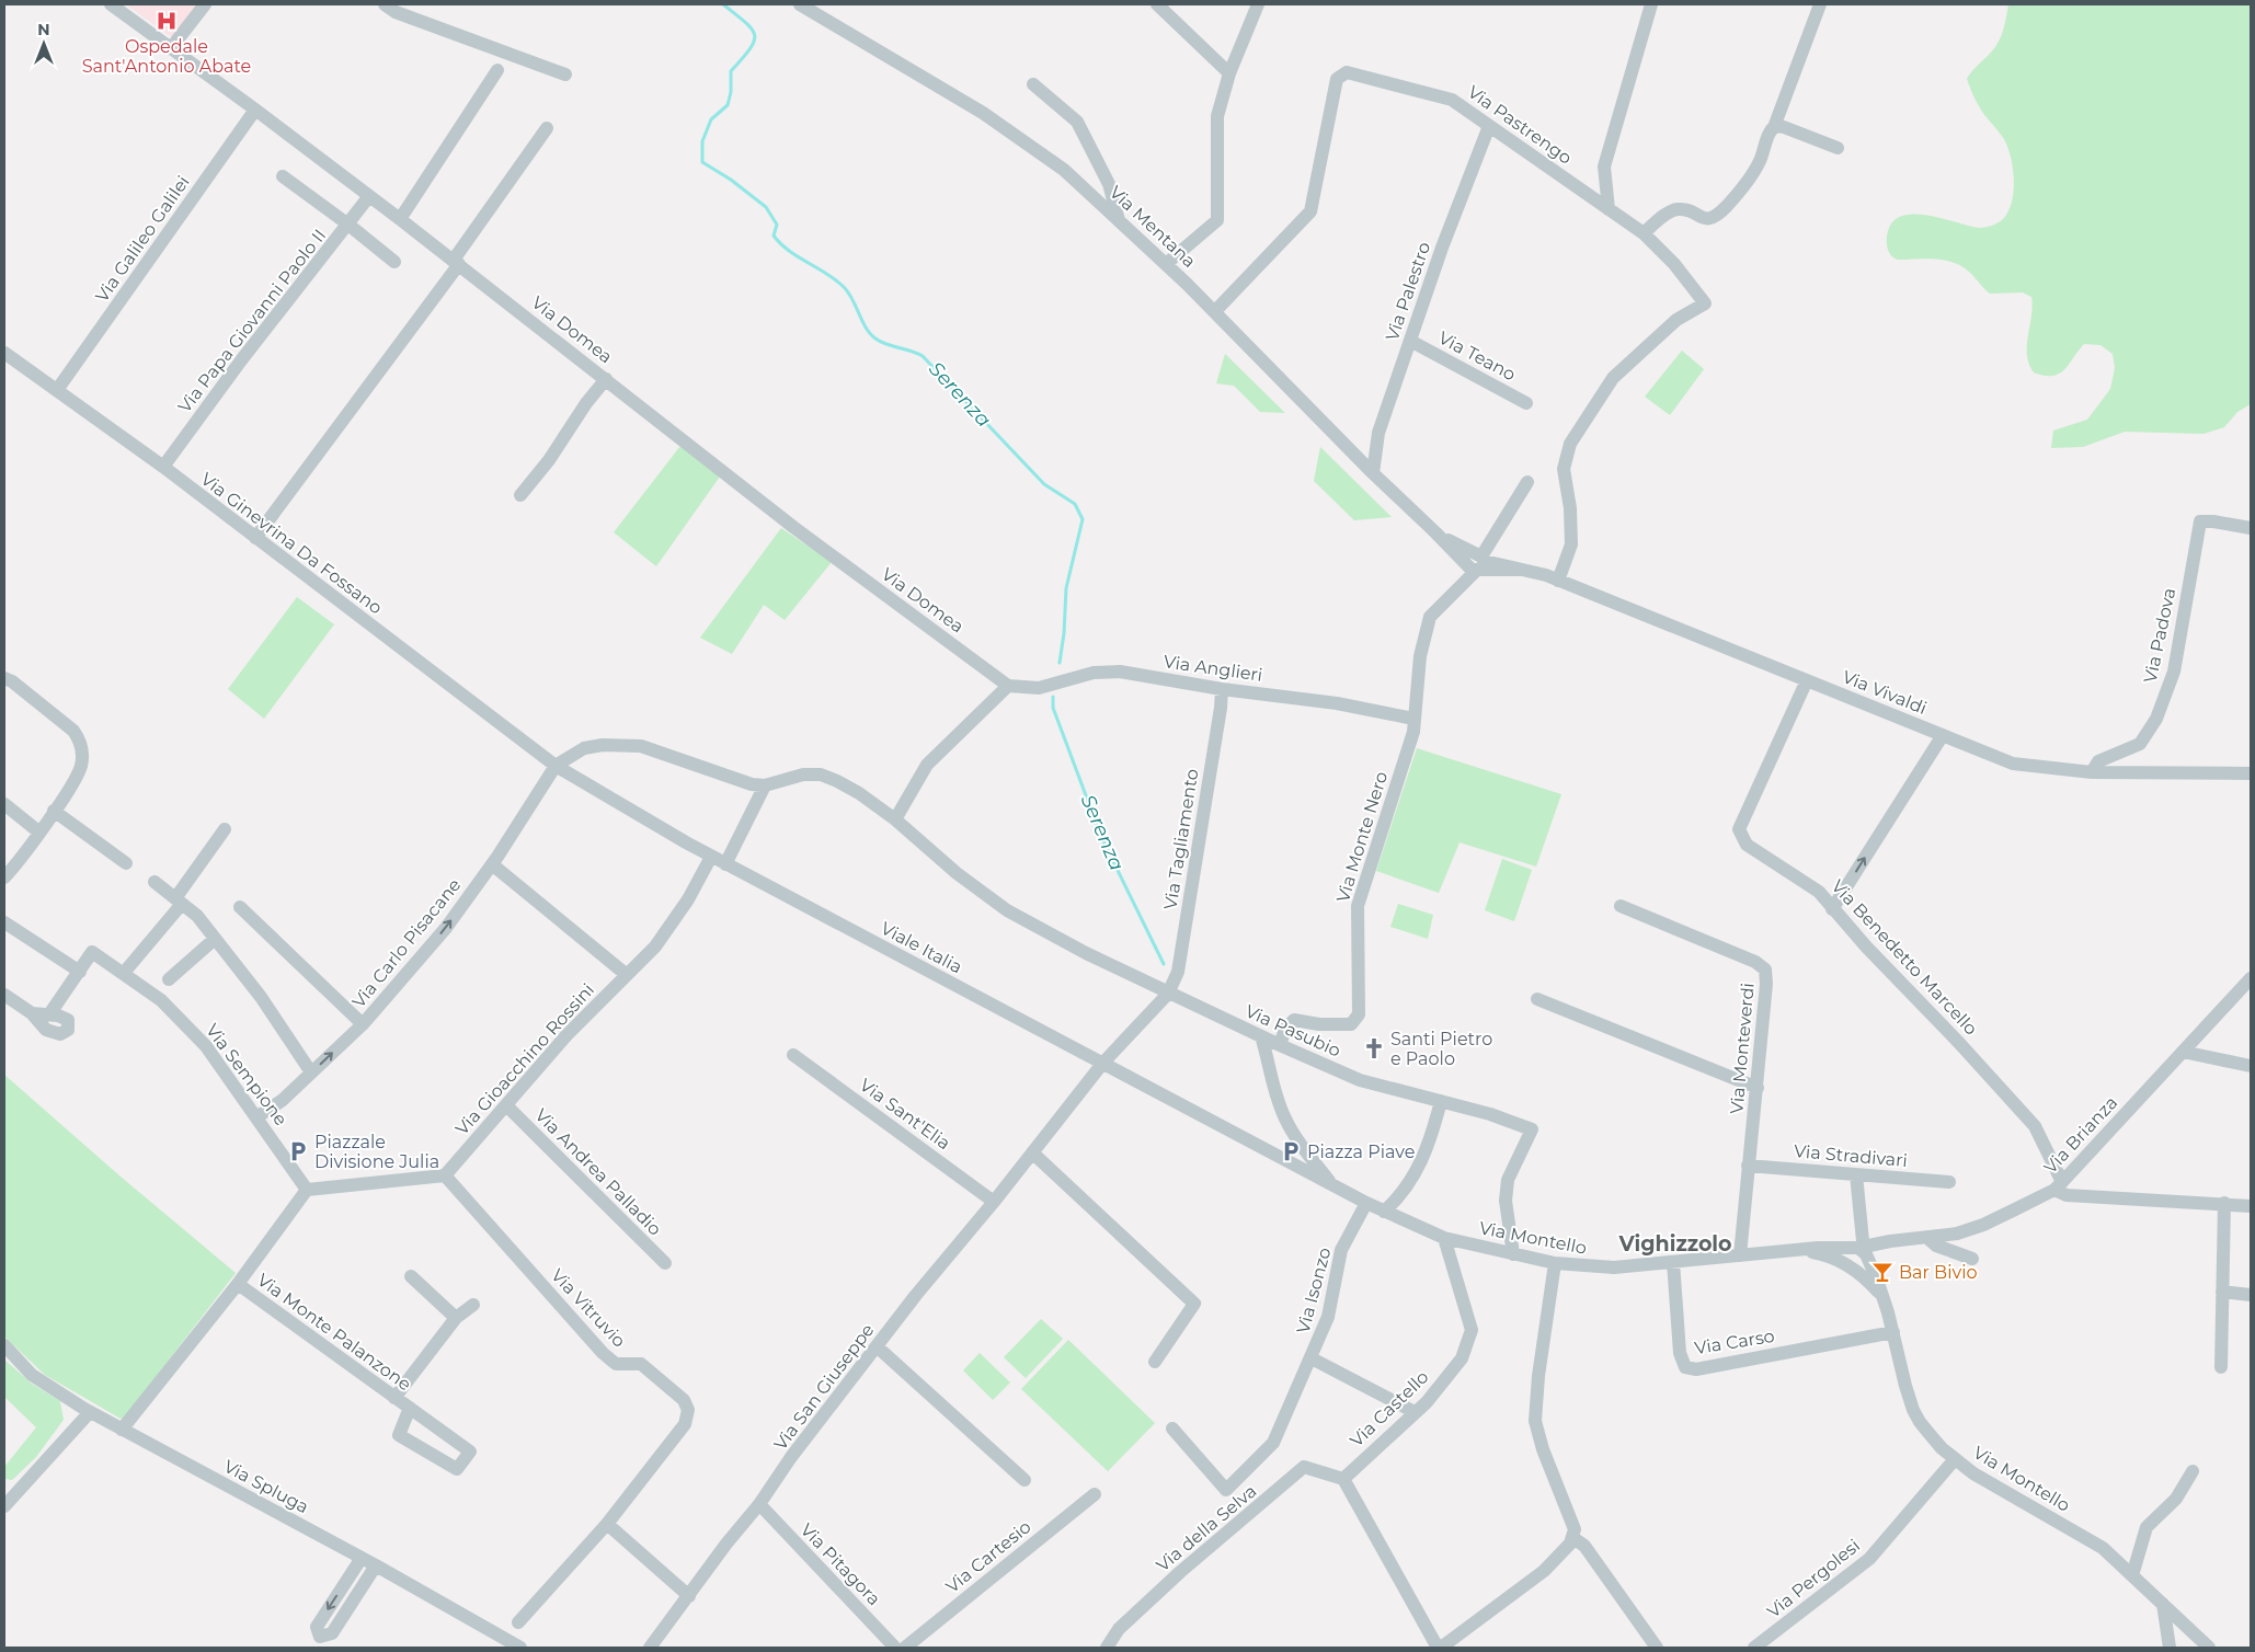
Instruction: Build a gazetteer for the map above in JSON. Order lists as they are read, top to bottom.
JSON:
{
  "streets": {
    "street": [
      "Via Pastrengo",
      "Via Mentana",
      "Via Galileo Galilei",
      "Via Palestro",
      "Via Papa Giovanni Paolo II",
      "Via Domea",
      "Via Teano",
      "Via Ginevrina Da Fossano",
      "Via Padova",
      "Via Anglieri",
      "Via Vivaldi",
      "Via Monte Nero",
      "Via Tagliamento",
      "Via Carlo Pisacane",
      "Viale Italia",
      "Via Benedetto Marcello",
      "Via Pasubio",
      "Via Monteverdi",
      "Via Gioacchino Rossini",
      "Via Sempione",
      "Via Sant'Elia",
      "Via Brianza",
      "Via Stradivari",
      "Via Andrea Palladio",
      "Via Montello",
      "Via Isonzo",
      "Via Vitruvio",
      "Via Monte Palanzone",
      "Via Carso",
      "Via San Giuseppe",
      "Via Castello",
      "Via Spluga",
      "Via della Selva",
      "Via Cartesio",
      "Via Pitagora",
      "Via Pergolesi"
    ]
  },
  "crossings": [
    ["Via Pastrengo", "Via Mentana"],
    ["Via Pastrengo", "Via Palestro"],
    ["Via Pastrengo", "Via Vivaldi"],
    ["Via Mentana", "Via Palestro"],
    ["Via Mentana", "Via Vivaldi"],
    ["Via Mentana", "Via Monte Nero"],
    ["Via Galileo Galilei", "Via Domea"],
    ["Via Galileo Galilei", "Via Ginevrina Da Fossano"],
    ["Via Palestro", "Via Teano"],
    ["Via Papa Giovanni Paolo II", "Via Domea"],
    ["Via Papa Giovanni Paolo II", "Via Ginevrina Da Fossano"],
    ["Via Domea", "Via Anglieri"],
    ["Via Ginevrina Da Fossano", "Via Carlo Pisacane"],
    ["Via Ginevrina Da Fossano", "Viale Italia"],
    ["Via Padova", "Via Vivaldi"],
    ["Via Anglieri", "Via Monte Nero"],
    ["Via Anglieri", "Via Tagliamento"],
    ["Via Vivaldi", "Via Monte Nero"],
    ["Via Vivaldi", "Via Benedetto Marcello"],
    ["Via Monte Nero", "Via Pasubio"],
    ["Via Tagliamento", "Via Pasubio"],
    ["Via Tagliamento", "Via San Giuseppe"],
    ["Via Carlo Pisacane", "Viale Italia"],
    ["Via Carlo Pisacane", "Via Sempione"],
    ["Viale Italia", "Via Gioacchino Rossini"],
    ["Viale Italia", "Via San Giuseppe"],
    ["Via Benedetto Marcello", "Via Brianza"],
    ["Via Pasubio", "Via Montello"],
    ["Via Pasubio", "Via San Giuseppe"],
    ["Via Monteverdi", "Via Stradivari"],
    ["Via Monteverdi", "Via Montello"],
    ["Via Gioacchino Rossini", "Via Andrea Palladio"],
    ["Via Gioacchino Rossini", "Via Vitruvio"],
    ["Via Sempione", "Via Monte Palanzone"],
    ["Via Sant'Elia", "Via San Giuseppe"],
    ["Via Brianza", "Via Montello"],
    ["Via Montello", "Via Isonzo"],
    ["Via Montello", "Via Carso"],
    ["Via Montello", "Via Castello"],
    ["Via Montello", "Via Pergolesi"],
    ["Via Isonzo", "Via Castello"],
    ["Via Monte Palanzone", "Via Spluga"],
    ["Via San Giuseppe", "Via Pitagora"],
    ["Via Castello", "Via della Selva"]
  ],
  "one_way": ["Via Carlo Pisacane"],
  "districts": ["Vighizzolo"],
  "water": ["Serenza"],
  "places": {
    "hospital": ["Ospedale Sant'Antonio Abate"],
    "church": ["Santi Pietro e Paolo"],
    "parking": ["Piazzale Divisione Julia", "Piazza Piave"],
    "bar": ["Bar Bivio"]
  },
  "north": "top"
}
